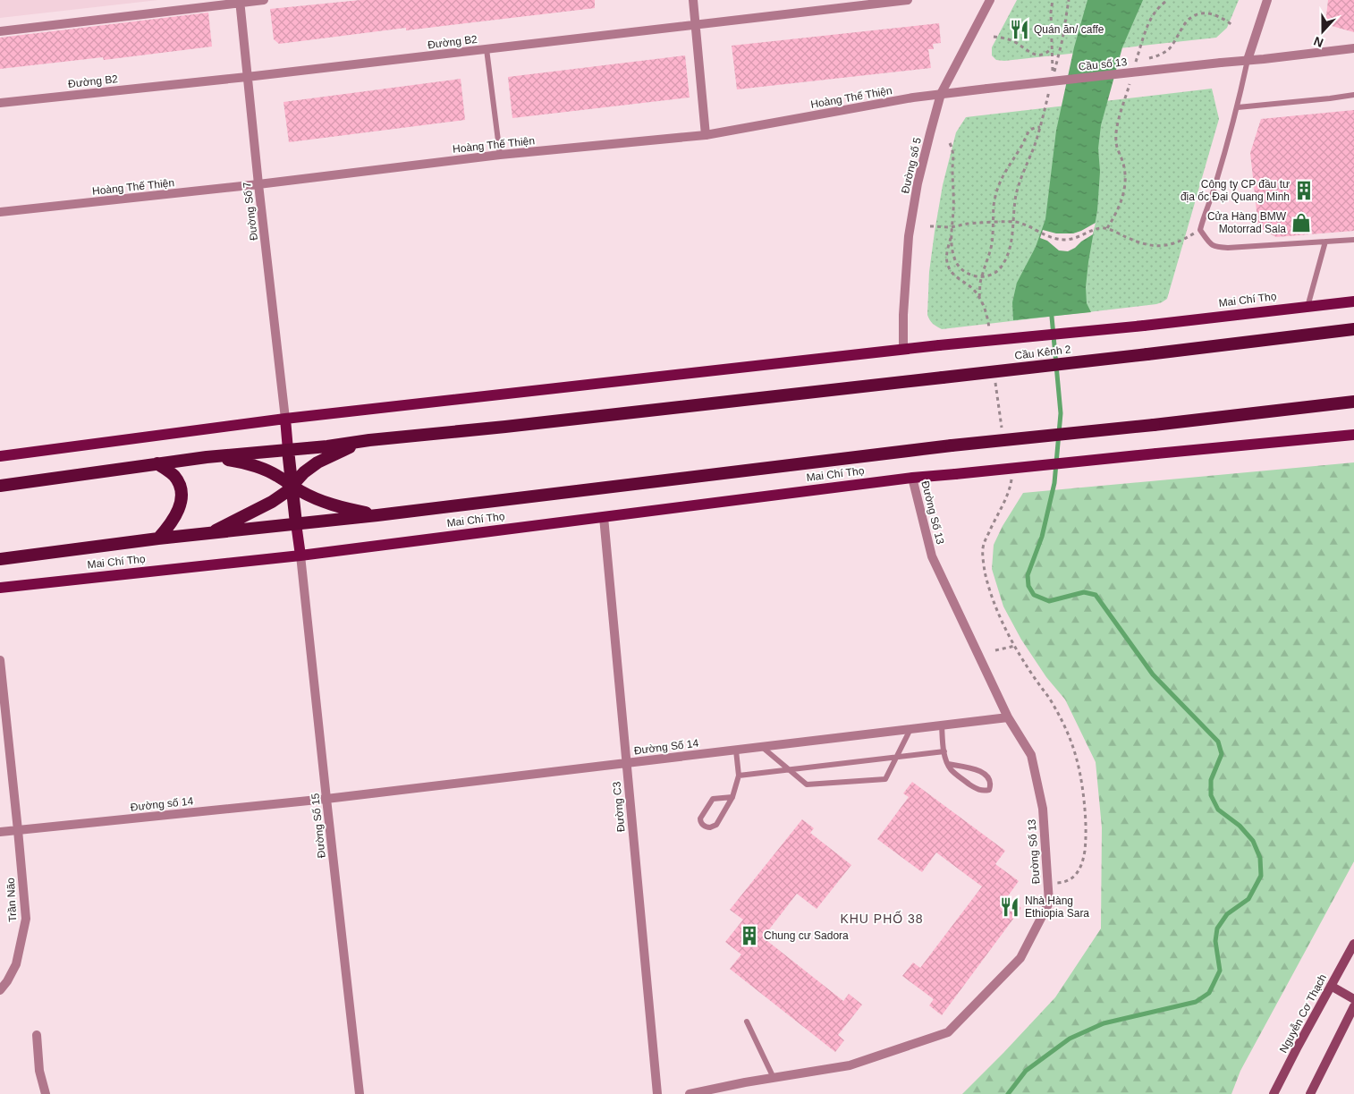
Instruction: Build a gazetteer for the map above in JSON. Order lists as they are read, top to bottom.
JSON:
{
  "streets": {
    "highway": ["Mai Chí Thọ", "Cầu Kênh 2"],
    "main road": ["Nguyễn Cơ Thạch"],
    "street": [
      "Đường B2",
      "Cầu số 13",
      "Hoàng Thế Thiện",
      "Đường số 5",
      "Đường Số 7",
      "Đường Số 13",
      "Đường Số 14",
      "Đường số 14",
      "Đường C3",
      "Đường Số 15",
      "Trần Não"
    ]
  },
  "crossings": [
    ["Đường B2", "Đường Số 7"],
    ["Cầu số 13", "Hoàng Thế Thiện"],
    ["Hoàng Thế Thiện", "Đường số 5"],
    ["Hoàng Thế Thiện", "Đường Số 7"],
    ["Đường số 5", "Cầu Kênh 2"],
    ["Mai Chí Thọ", "Cầu Kênh 2"],
    ["Mai Chí Thọ", "Đường Số 13"],
    ["Mai Chí Thọ", "Đường C3"],
    ["Mai Chí Thọ", "Đường Số 15"],
    ["Đường Số 13", "Đường Số 14"],
    ["Đường Số 14", "Đường số 14"],
    ["Đường Số 14", "Đường C3"],
    ["Đường Số 14", "Đường Số 15"],
    ["Đường số 14", "Đường Số 15"],
    ["Đường số 14", "Trần Não"]
  ],
  "districts": ["KHU PHỐ 38"],
  "places": {
    "restaurant": ["Quán ăn/ caffe", "Nhà Hàng Ethiopia Sara"],
    "building": ["Công ty CP đầu tư địa ốc Đại Quang Minh", "Chung cư Sadora"],
    "shop": ["Cửa Hàng BMW Motorrad Sala"]
  },
  "north": "bottom"
}
